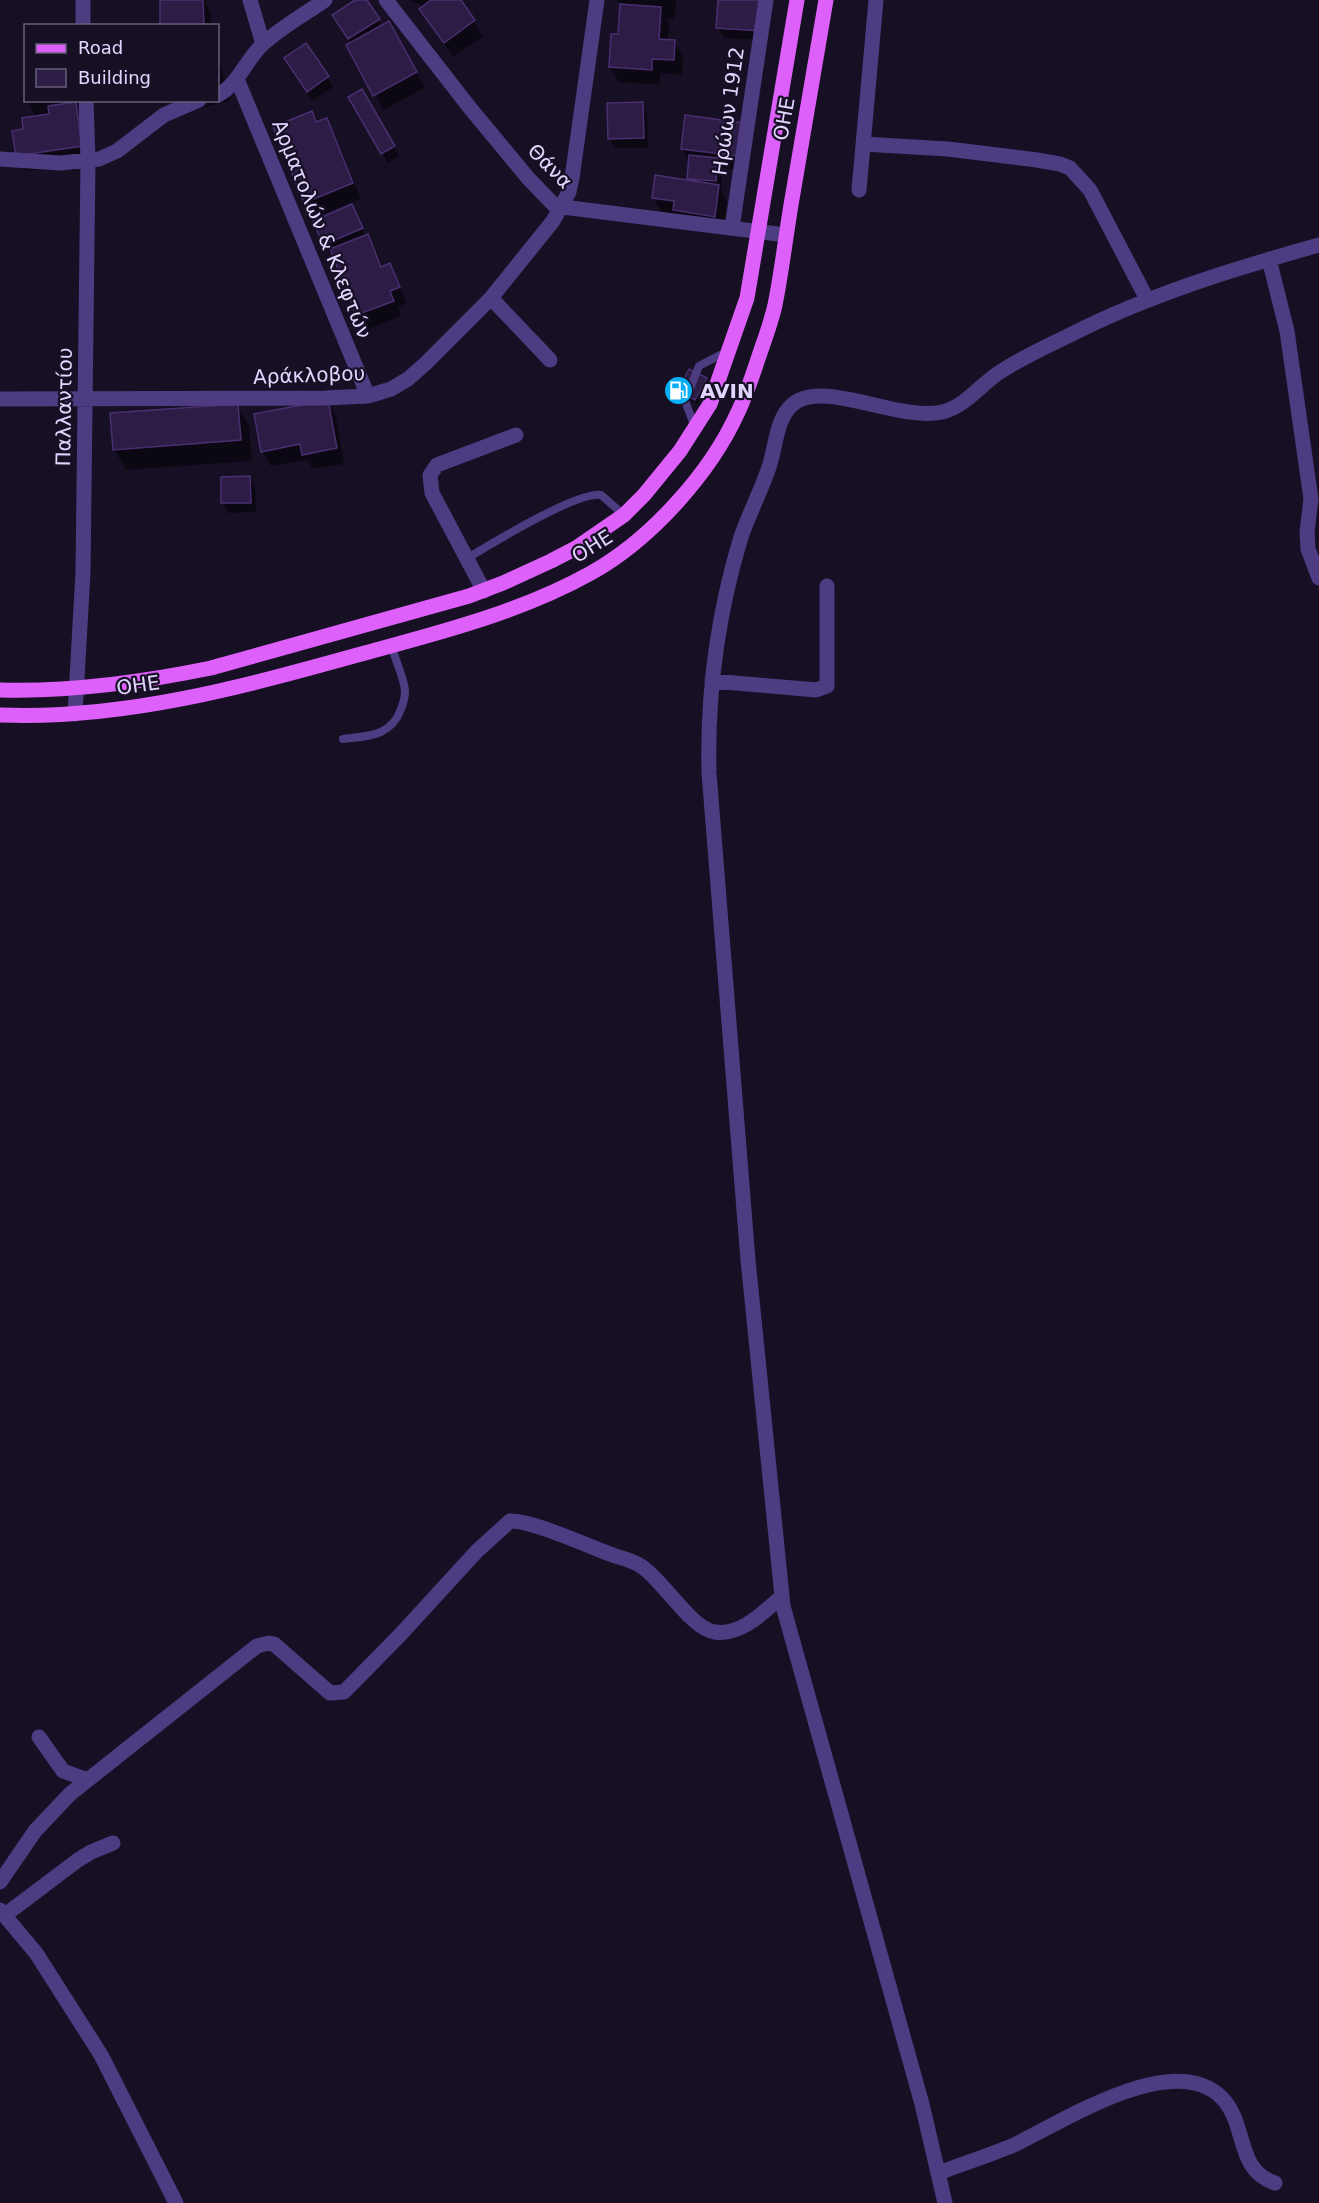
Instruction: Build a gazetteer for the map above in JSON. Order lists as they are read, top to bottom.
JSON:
{
  "streets": {
    "main road": ["ΟΗΕ"],
    "street": [
      "Ηρώων 1912",
      "Θάνα",
      "Αρματολών & Κλεφτών",
      "Αράκλοβου",
      "Παλλαντίου"
    ]
  },
  "crossings": [
    ["Ηρώων 1912", "Θάνα"],
    ["ΟΗΕ", "Θάνα"],
    ["ΟΗΕ", "Παλλαντίου"],
    ["Θάνα", "Αράκλοβου"],
    ["Αρματολών & Κλεφτών", "Αράκλοβου"],
    ["Αράκλοβου", "Παλλαντίου"]
  ],
  "places": {
    "fuel station": ["AVIN"]
  },
  "legend": ["Road", "Building"]
}
